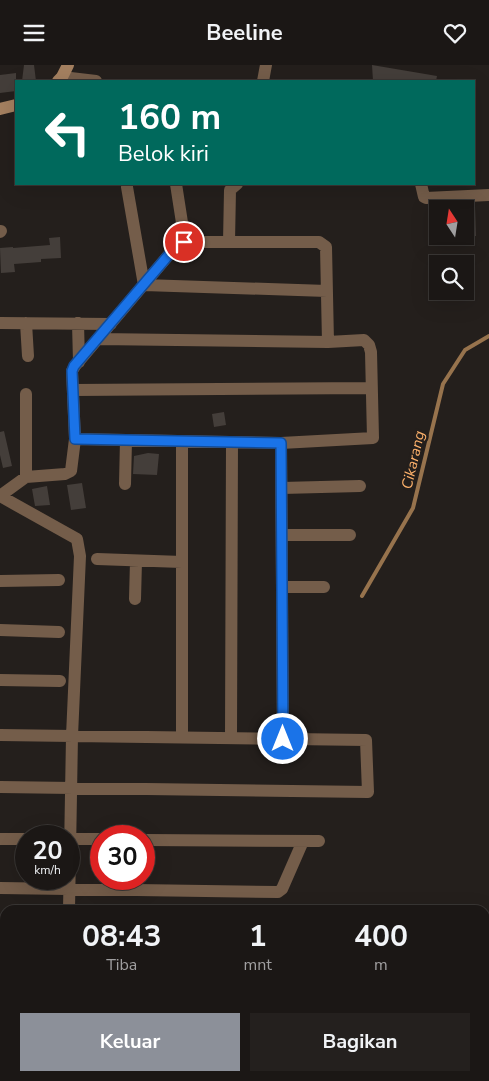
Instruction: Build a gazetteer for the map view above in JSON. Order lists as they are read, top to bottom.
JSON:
{
  "water": ["Cikarang"],
  "north": "top",
  "page": {
    "header": "Beeline",
    "turn": ["160 m", "Belok kiri"],
    "speed": "20 km/h",
    "limit": "30",
    "eta": [
      "08:43",
      "Tiba",
      "1",
      "mnt",
      "400",
      "m"
    ],
    "buttons": ["Keluar", "Bagikan"]
  }
}
